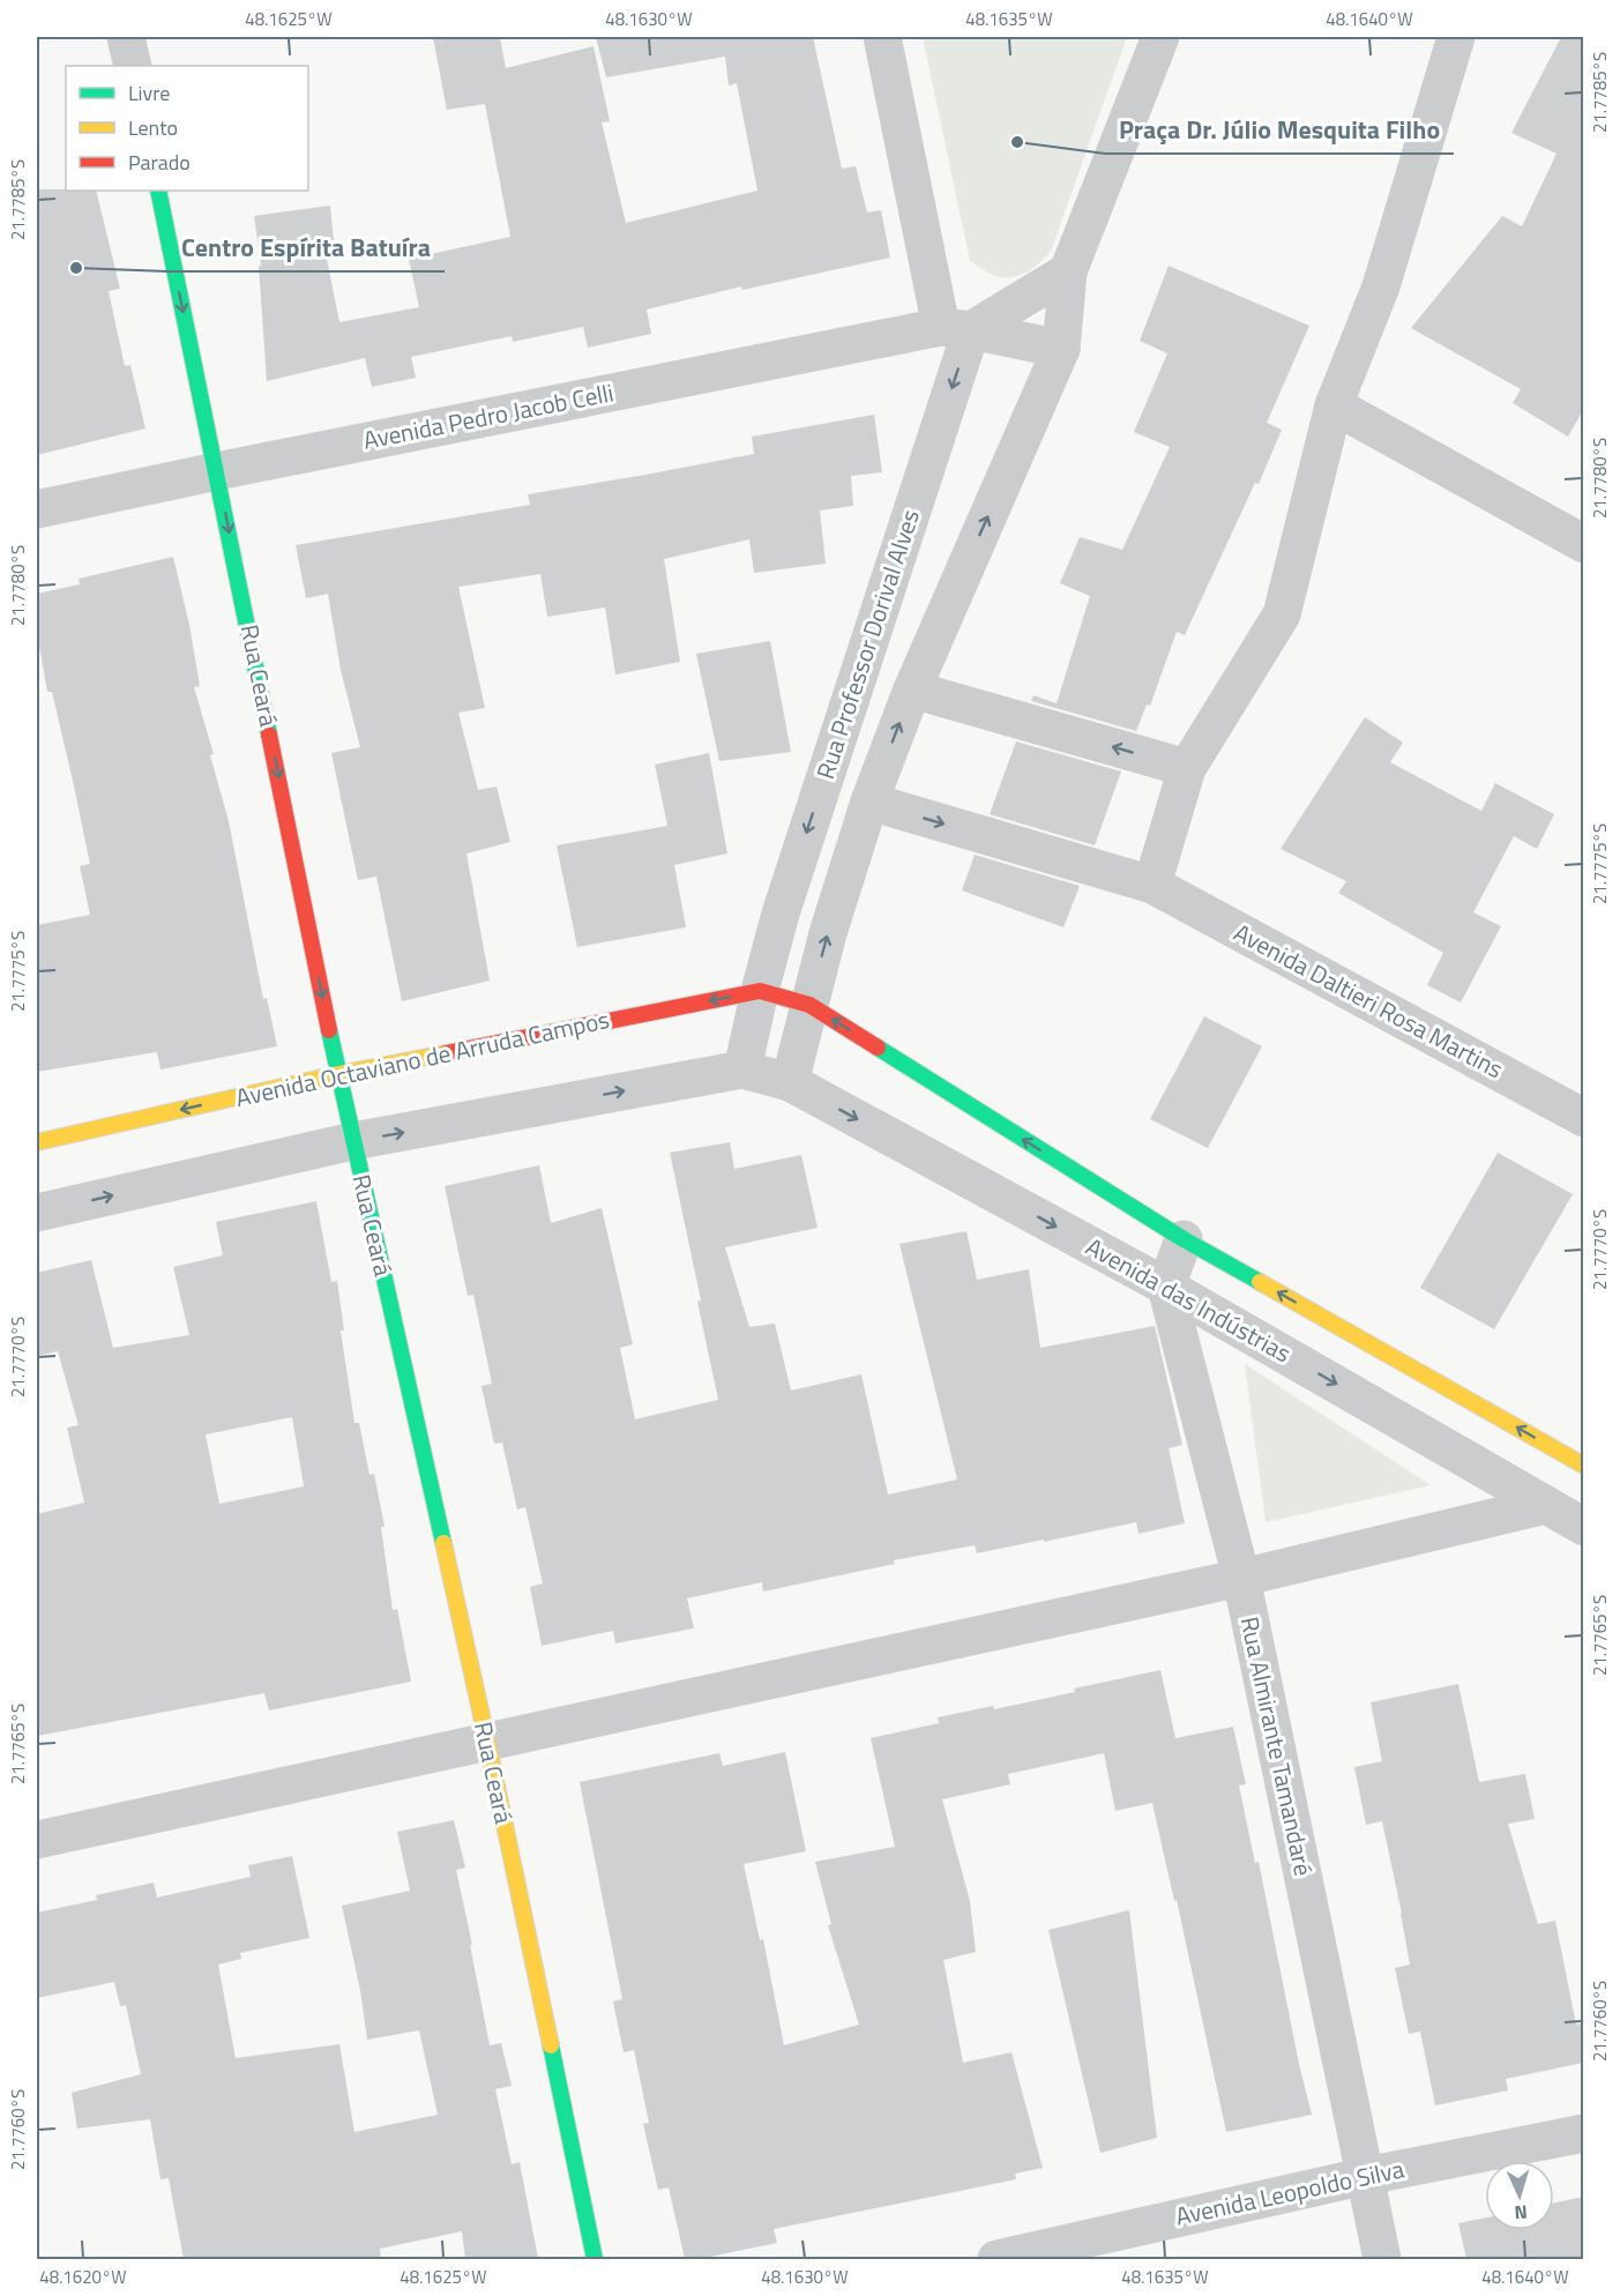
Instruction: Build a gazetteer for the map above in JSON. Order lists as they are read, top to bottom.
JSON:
{
  "streets": {
    "street": [
      "Avenida Pedro Jacob Celli",
      "Rua Professor Dorival Alves",
      "Rua Ceará",
      "Avenida Daltieri Rosa Martins",
      "Avenida Octaviano de Arruda Campos",
      "Avenida das Indústrias",
      "Rua Almirante Tamandaré",
      "Avenida Leopoldo Silva"
    ]
  },
  "crossings": [
    ["Avenida Pedro Jacob Celli", "Rua Professor Dorival Alves"],
    ["Avenida Pedro Jacob Celli", "Rua Ceará"],
    ["Rua Professor Dorival Alves", "Avenida Daltieri Rosa Martins"],
    ["Rua Professor Dorival Alves", "Avenida Octaviano de Arruda Campos"],
    ["Rua Professor Dorival Alves", "Avenida das Indústrias"],
    ["Rua Ceará", "Avenida Octaviano de Arruda Campos"],
    ["Avenida Octaviano de Arruda Campos", "Avenida das Indústrias"],
    ["Avenida das Indústrias", "Rua Almirante Tamandaré"],
    ["Rua Almirante Tamandaré", "Avenida Leopoldo Silva"]
  ],
  "one_way": ["Rua Ceará"],
  "places": ["Praça Dr. Júlio Mesquita Filho", "Centro Espírita Batuíra"],
  "legend": ["Livre", "Lento", "Parado"],
  "north": "bottom",
  "coordinates": [
    "48.1625°W",
    "48.1630°W",
    "48.1635°W",
    "48.1640°W",
    "21.7785°S",
    "21.7780°S",
    "21.7775°S",
    "21.7770°S",
    "21.7765°S",
    "21.7760°S",
    "48.1620°W"
  ]
}
